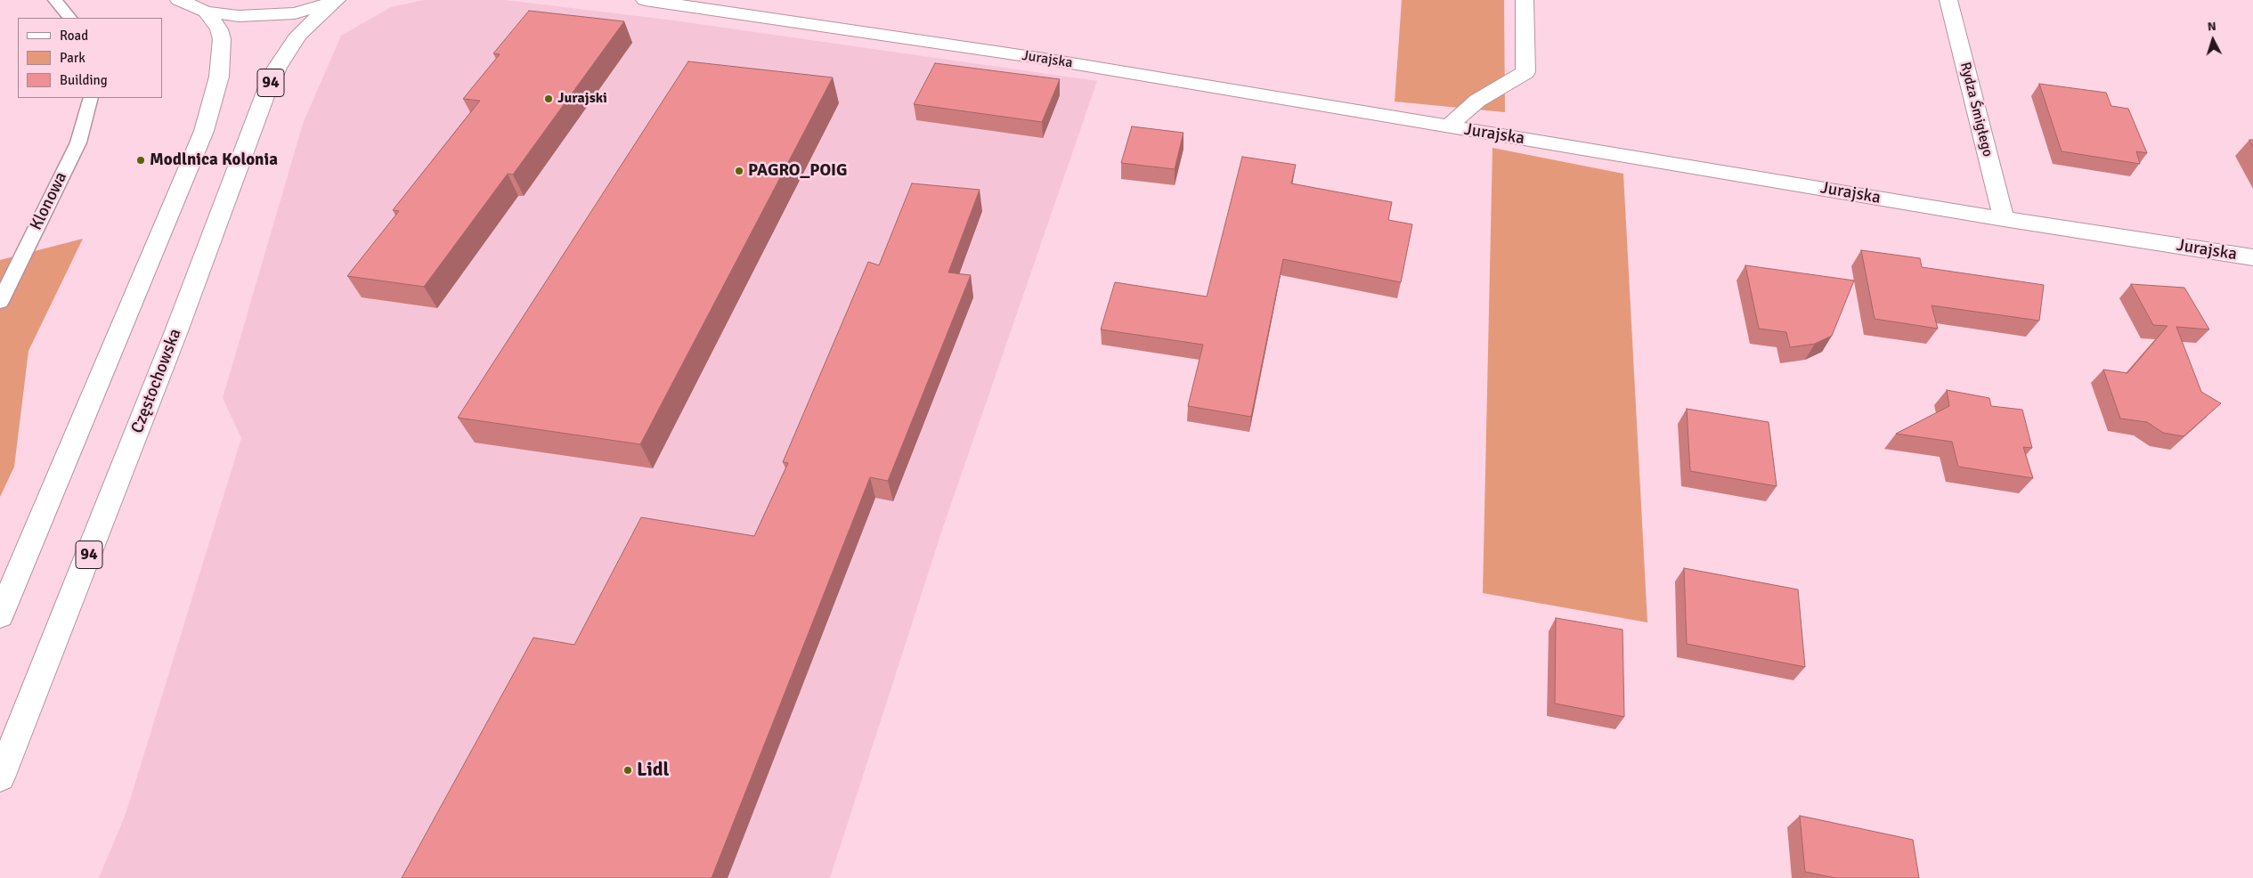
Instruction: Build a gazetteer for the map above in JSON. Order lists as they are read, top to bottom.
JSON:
{
  "streets": {
    "street": [
      "Jurajska",
      "94",
      "Rydza Śmigłego",
      "Częstochowska"
    ],
    "lane": ["Klonowa"]
  },
  "crossings": [
    ["Jurajska", "Rydza Śmigłego"],
    ["94", "Częstochowska"]
  ],
  "places": [
    "Jurajski",
    "Modlnica Kolonia",
    "PAGRO_POIG",
    "Lidl"
  ],
  "legend": ["Road", "Park", "Building"],
  "north": "top"
}
